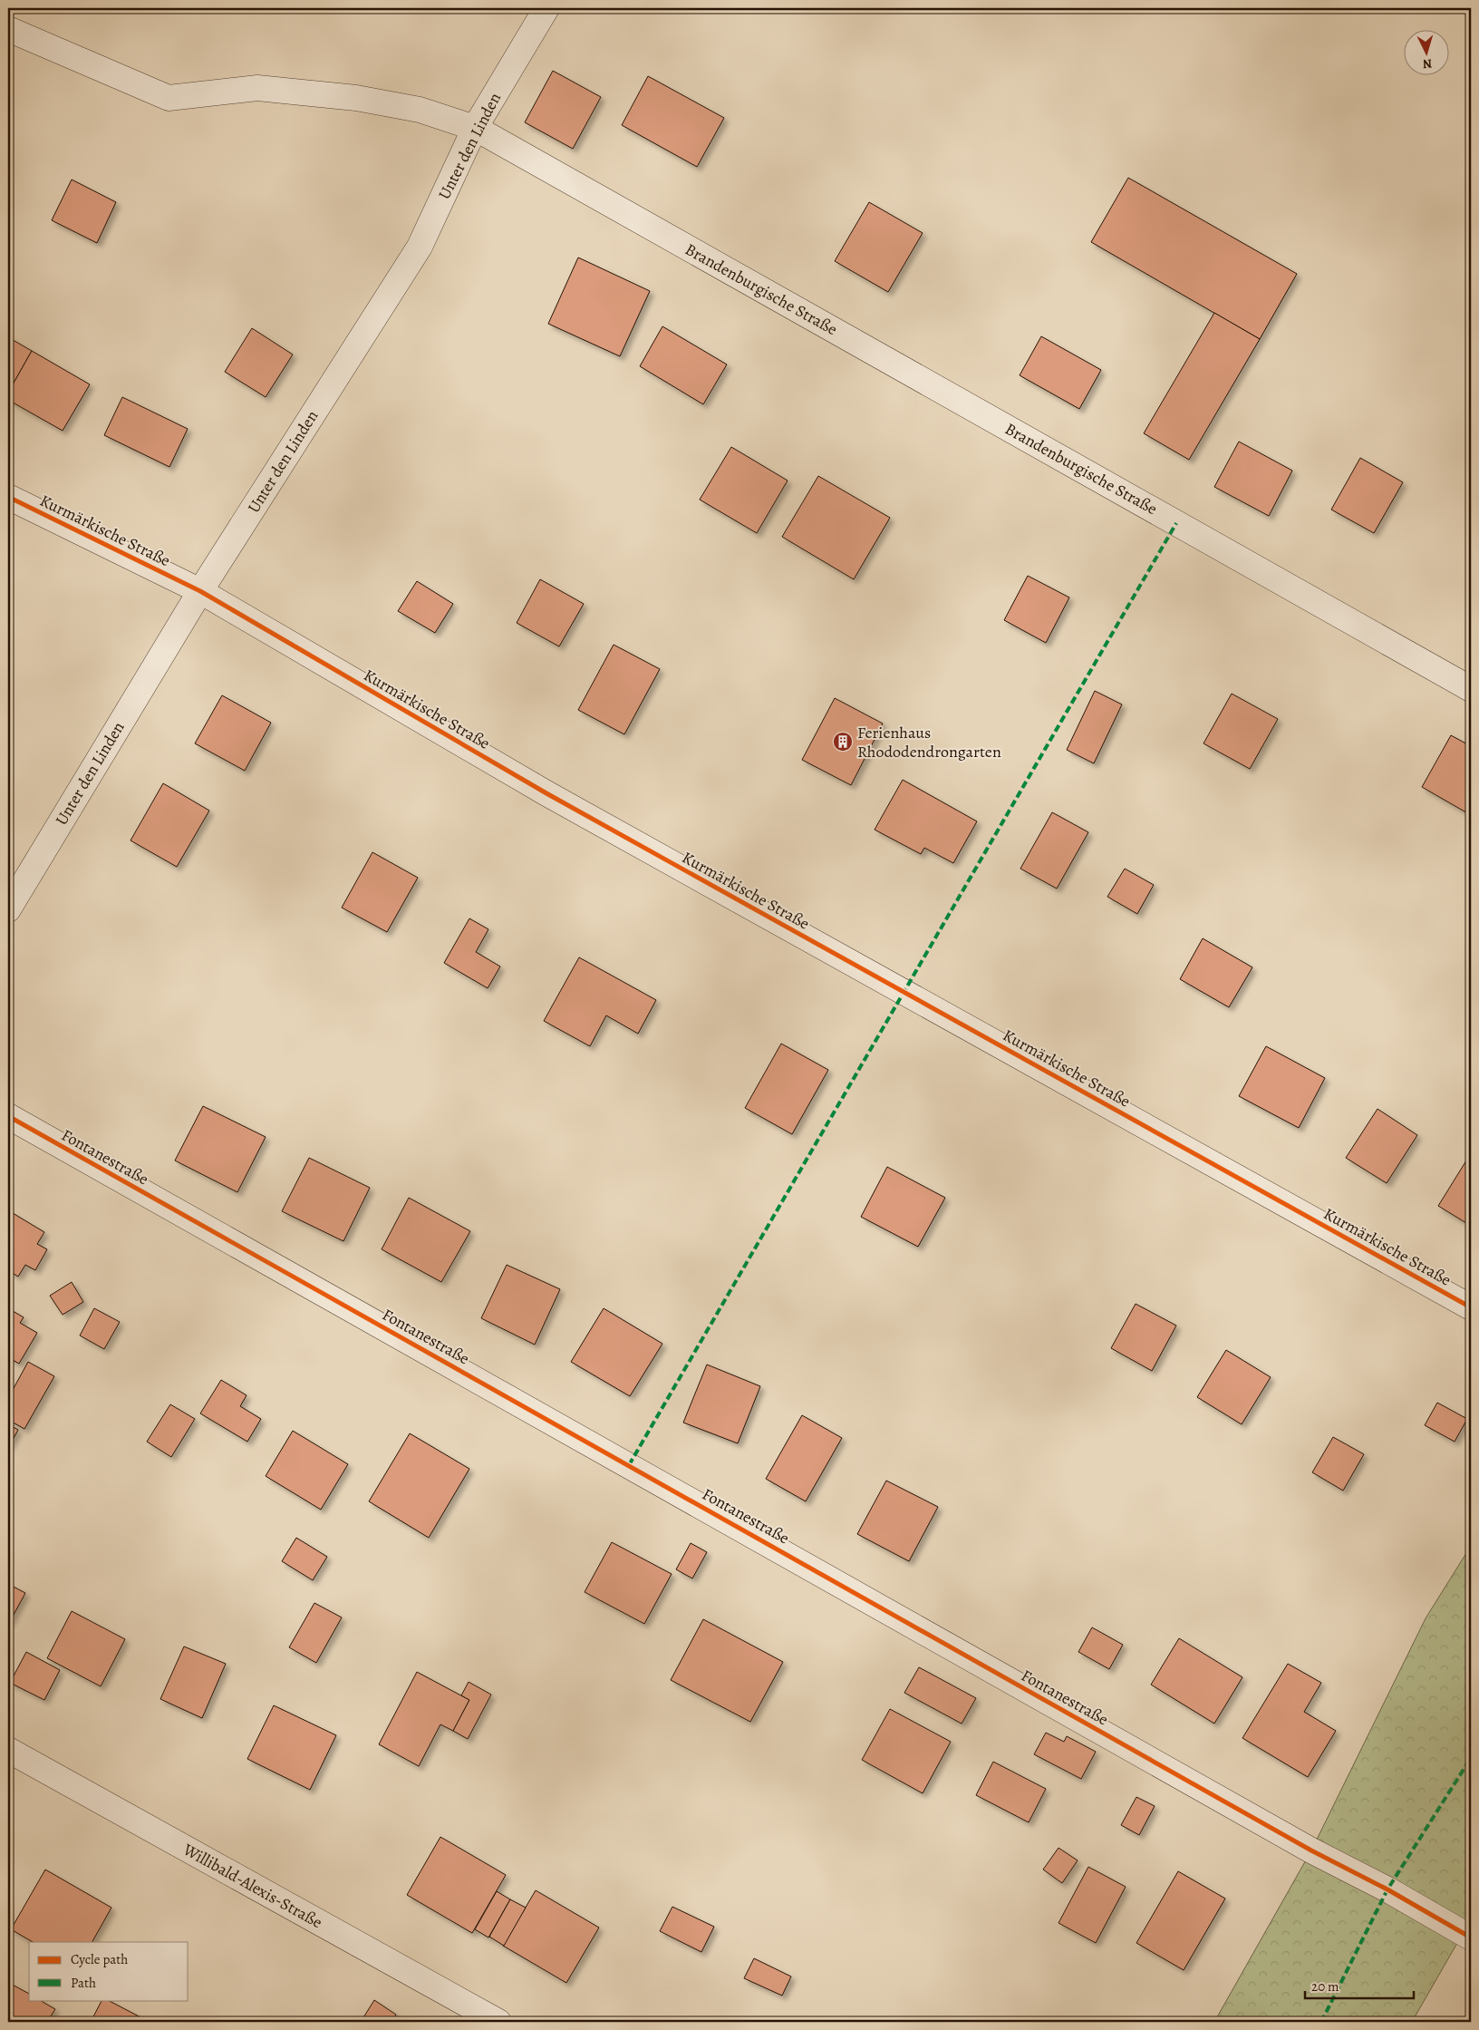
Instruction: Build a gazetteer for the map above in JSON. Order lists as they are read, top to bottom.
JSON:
{
  "streets": {
    "street": [
      "Unter den Linden",
      "Brandenburgische Straße",
      "Kurmärkische Straße",
      "Fontanestraße",
      "Willibald-Alexis-Straße"
    ]
  },
  "crossings": [
    ["Unter den Linden", "Brandenburgische Straße"],
    ["Unter den Linden", "Kurmärkische Straße"]
  ],
  "places": {
    "building": ["Ferienhaus Rhododendrongarten"]
  },
  "legend": ["Cycle path", "Path"],
  "scale_bar": "20 m",
  "north": "bottom"
}
